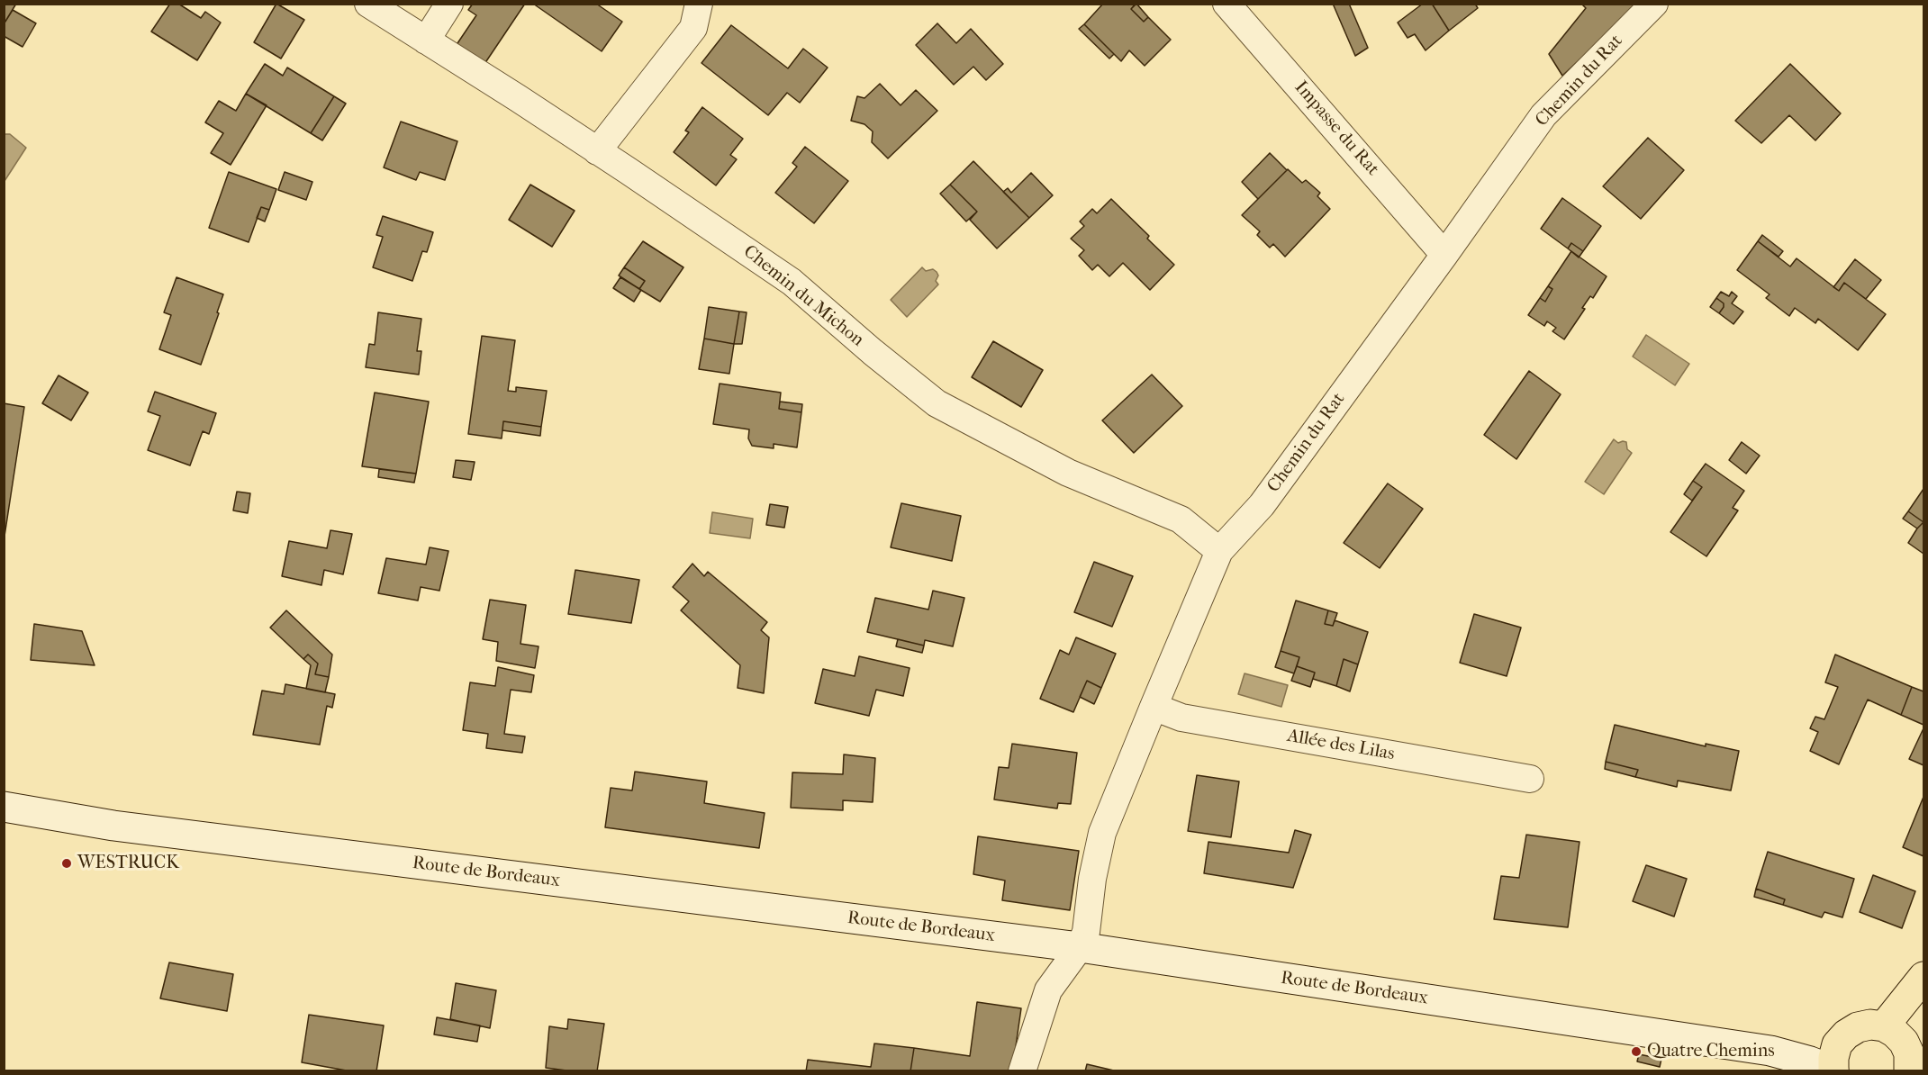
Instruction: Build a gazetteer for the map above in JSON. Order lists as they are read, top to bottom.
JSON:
{
  "streets": {
    "main road": ["Route de Bordeaux"],
    "street": [
      "Chemin du Rat",
      "Impasse du Rat",
      "Chemin du Michon",
      "Allée des Lilas"
    ]
  },
  "crossings": [
    ["Chemin du Rat", "Impasse du Rat"],
    ["Chemin du Rat", "Chemin du Michon"],
    ["Chemin du Rat", "Allée des Lilas"],
    ["Chemin du Rat", "Route de Bordeaux"]
  ],
  "places": ["WESTRUCK", "Quatre Chemins"]
}
